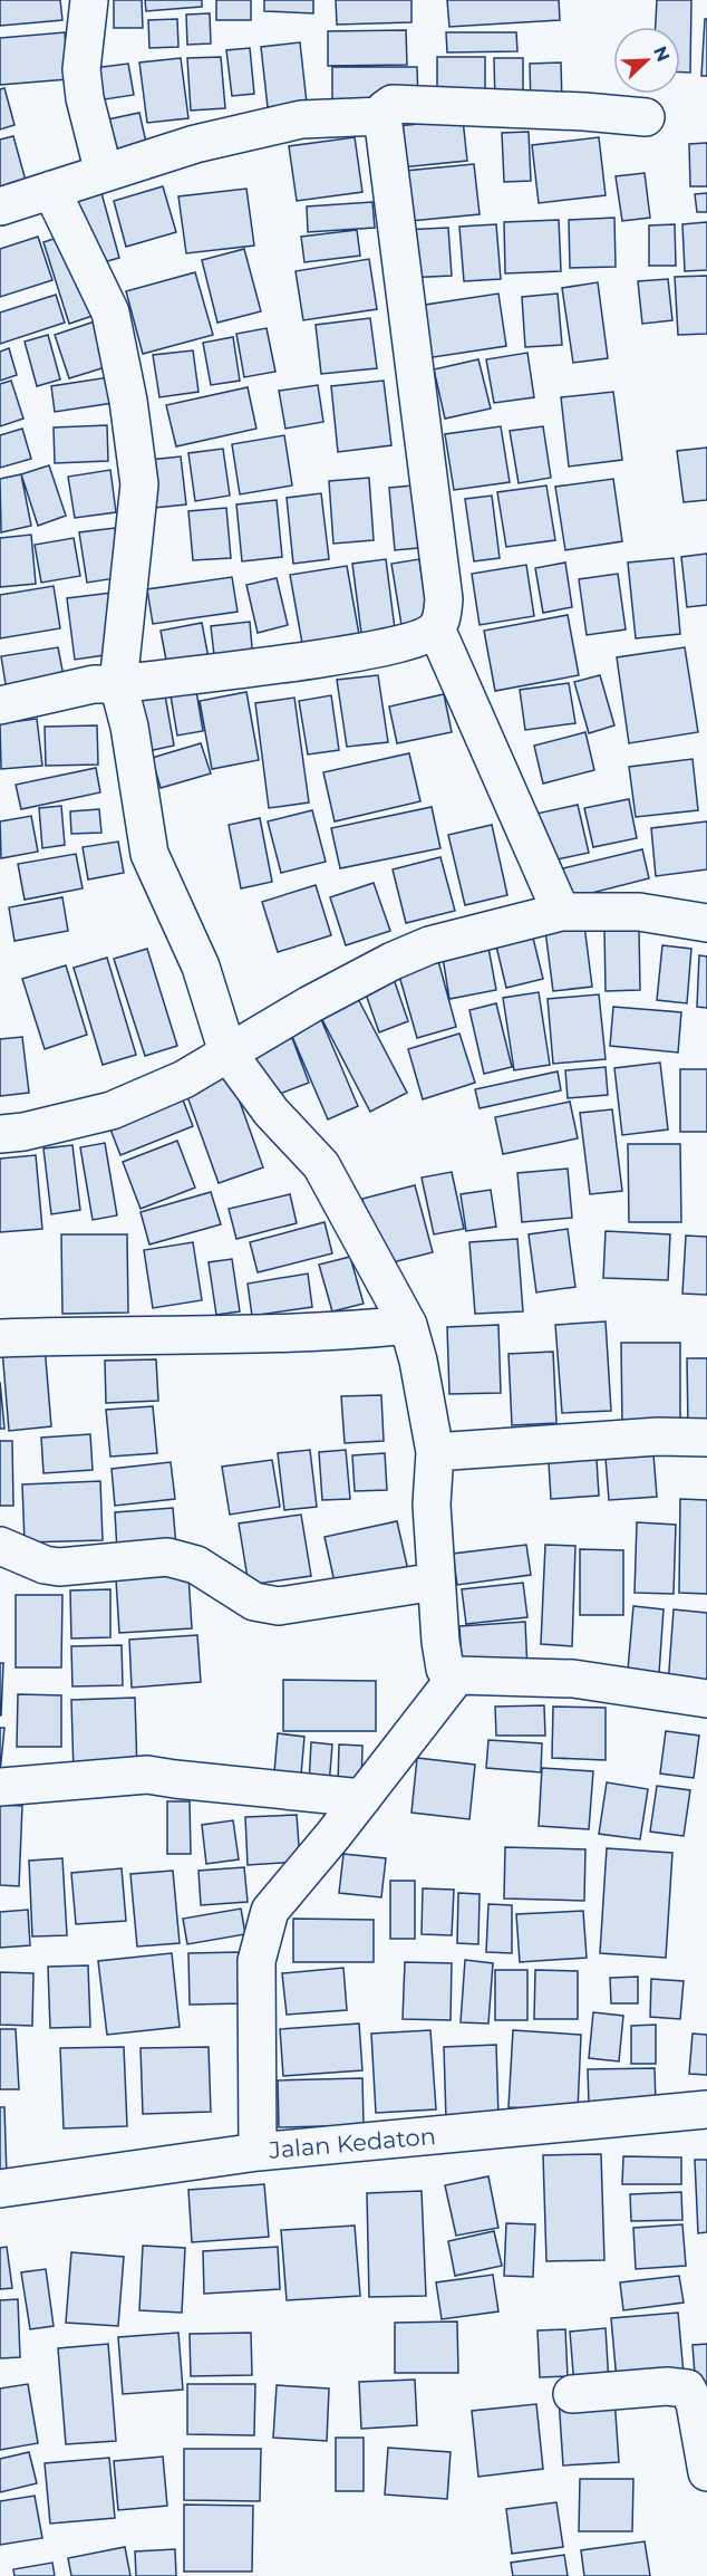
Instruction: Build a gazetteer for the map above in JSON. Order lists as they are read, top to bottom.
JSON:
{
  "streets": {
    "street": ["Jalan Kedaton"]
  },
  "north": "top right"
}
